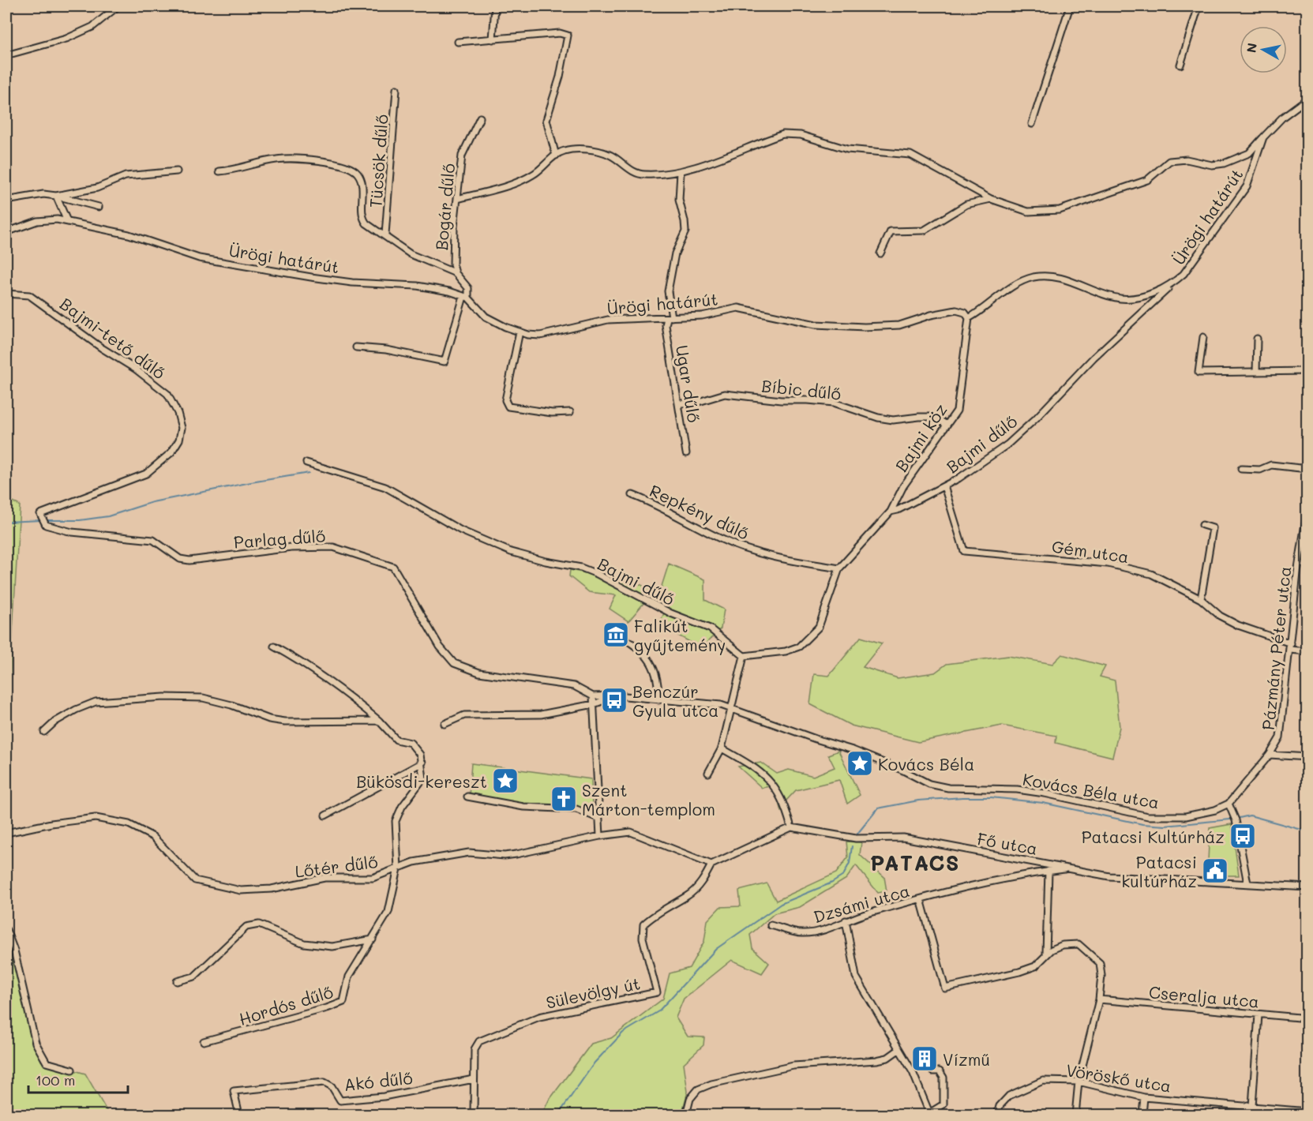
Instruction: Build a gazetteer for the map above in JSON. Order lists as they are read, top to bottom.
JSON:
{
  "streets": {
    "street": [
      "Tücsök dűlő",
      "Bogár dűlő",
      "Ürögi határút",
      "Bajmi-tető dűlő",
      "Ugar dűlő",
      "Bíbic dűlő",
      "Bajmi köz",
      "Bajmi dűlő",
      "Repkény dűlő",
      "Parlag dűlő",
      "Gém utca",
      "Pázmány Péter utca",
      "Kovács Béla utca",
      "Fő utca",
      "Lőtér dűlő",
      "Dzsámi utca",
      "Sülevölgy út",
      "Cseralja utca",
      "Hordós dűlő",
      "Vöröskő utca",
      "Akó dűlő"
    ]
  },
  "crossings": [
    ["Ürögi határút", "Ugar dűlő"],
    ["Ürögi határút", "Bajmi köz"],
    ["Ürögi határút", "Bajmi dűlő"],
    ["Bajmi-tető dűlő", "Parlag dűlő"],
    ["Ugar dűlő", "Bíbic dűlő"],
    ["Bíbic dűlő", "Bajmi köz"],
    ["Bajmi köz", "Bajmi dűlő"],
    ["Bajmi dűlő", "Repkény dűlő"],
    ["Bajmi dűlő", "Gém utca"],
    ["Parlag dűlő", "Kovács Béla utca"],
    ["Gém utca", "Pázmány Péter utca"],
    ["Pázmány Péter utca", "Kovács Béla utca"],
    ["Fő utca", "Dzsámi utca"],
    ["Lőtér dűlő", "Sülevölgy út"],
    ["Lőtér dűlő", "Hordós dűlő"],
    ["Sülevölgy út", "Akó dűlő"]
  ],
  "districts": ["PATACS"],
  "places": {
    "museum": ["Falikút gyűjtemény"],
    "bus stop": ["Benczúr Gyula utca", "Patacsi Kultúrház"],
    "place": ["Kovács Béla", "Bükösdi-kereszt"],
    "church": ["Szent Márton-templom"],
    "public building": ["Patacsi kultúrház"],
    "building": ["Vízmű"]
  },
  "scale_bar": "100 m",
  "north": "left"
}
